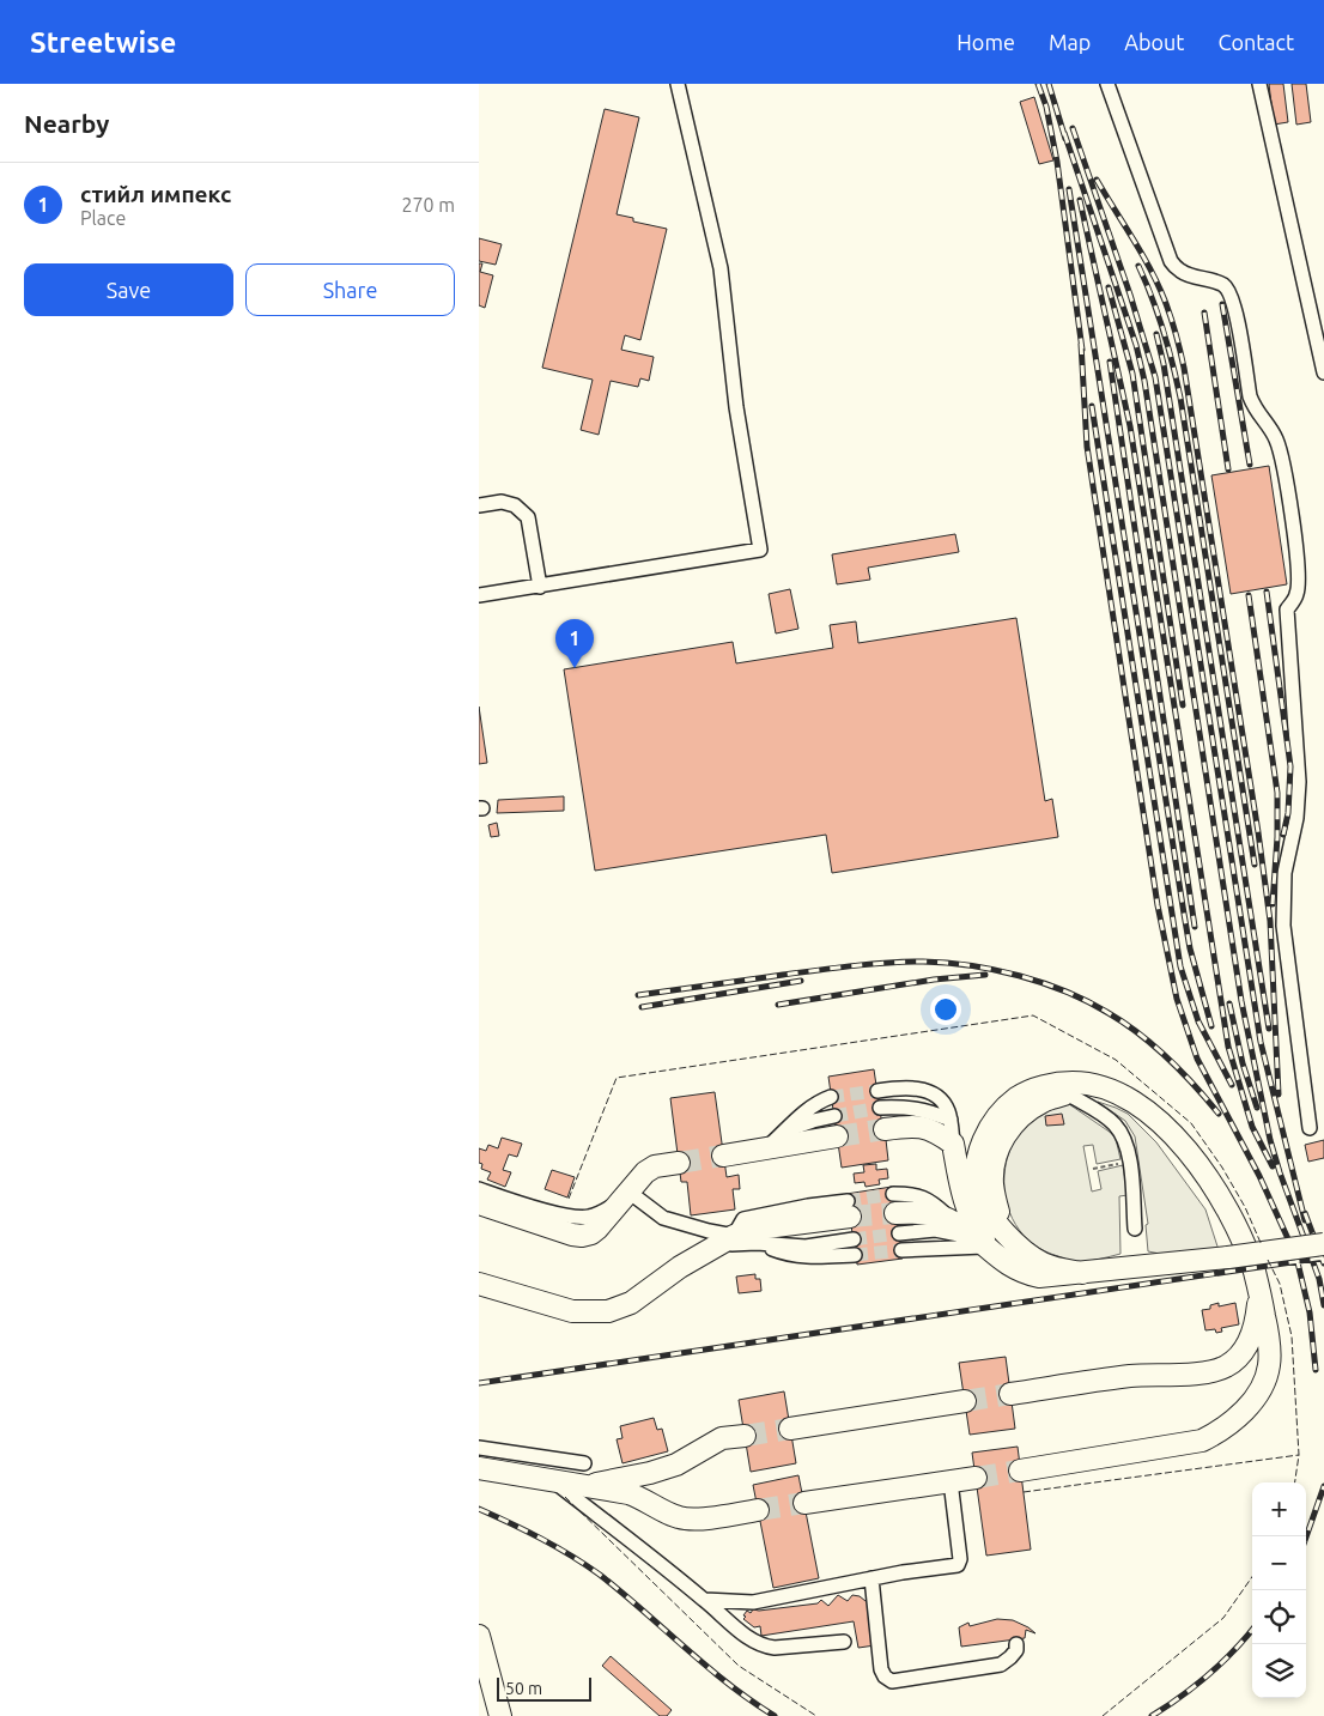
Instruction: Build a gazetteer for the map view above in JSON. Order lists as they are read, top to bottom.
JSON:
{
  "scale_bar": "50 m",
  "page": {
    "header": "Streetwise",
    "nav": [
      "Home",
      "Map",
      "About",
      "Contact"
    ],
    "heading": "Nearby",
    "list": [
      {
        "mark": "1",
        "name": "стийл импекс",
        "note": "Place",
        "value": "270 m"
      }
    ],
    "buttons": ["Save", "Share"],
    "pins": "1",
    "map_buttons": ["+", "−"],
    "scale": "50 m"
  }
}
